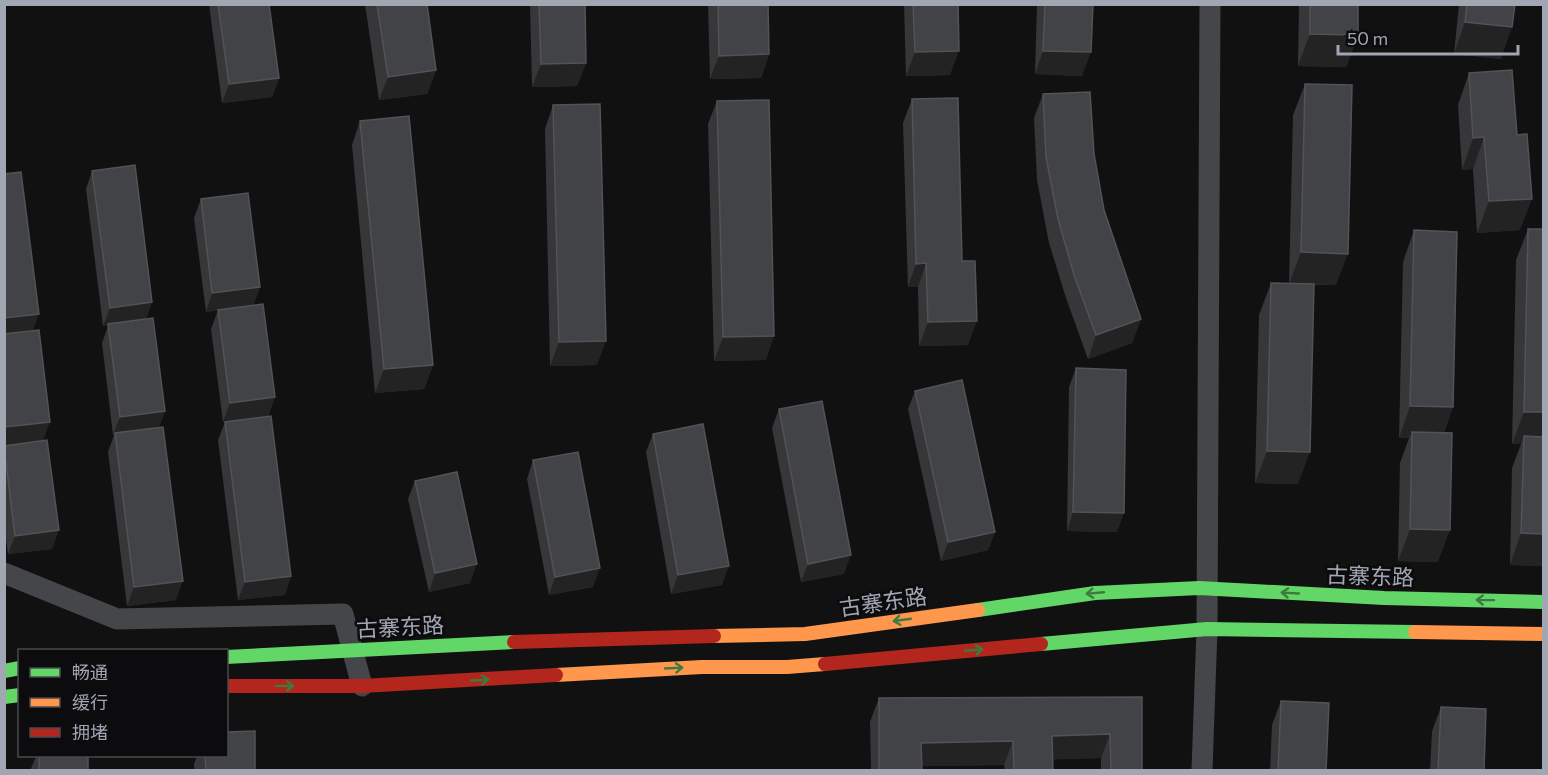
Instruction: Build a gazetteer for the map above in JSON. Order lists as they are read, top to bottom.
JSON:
{
  "streets": {
    "main road": ["古寨东路"]
  },
  "legend": ["畅通", "缓行", "拥堵"],
  "scale_bar": "50 m"
}
